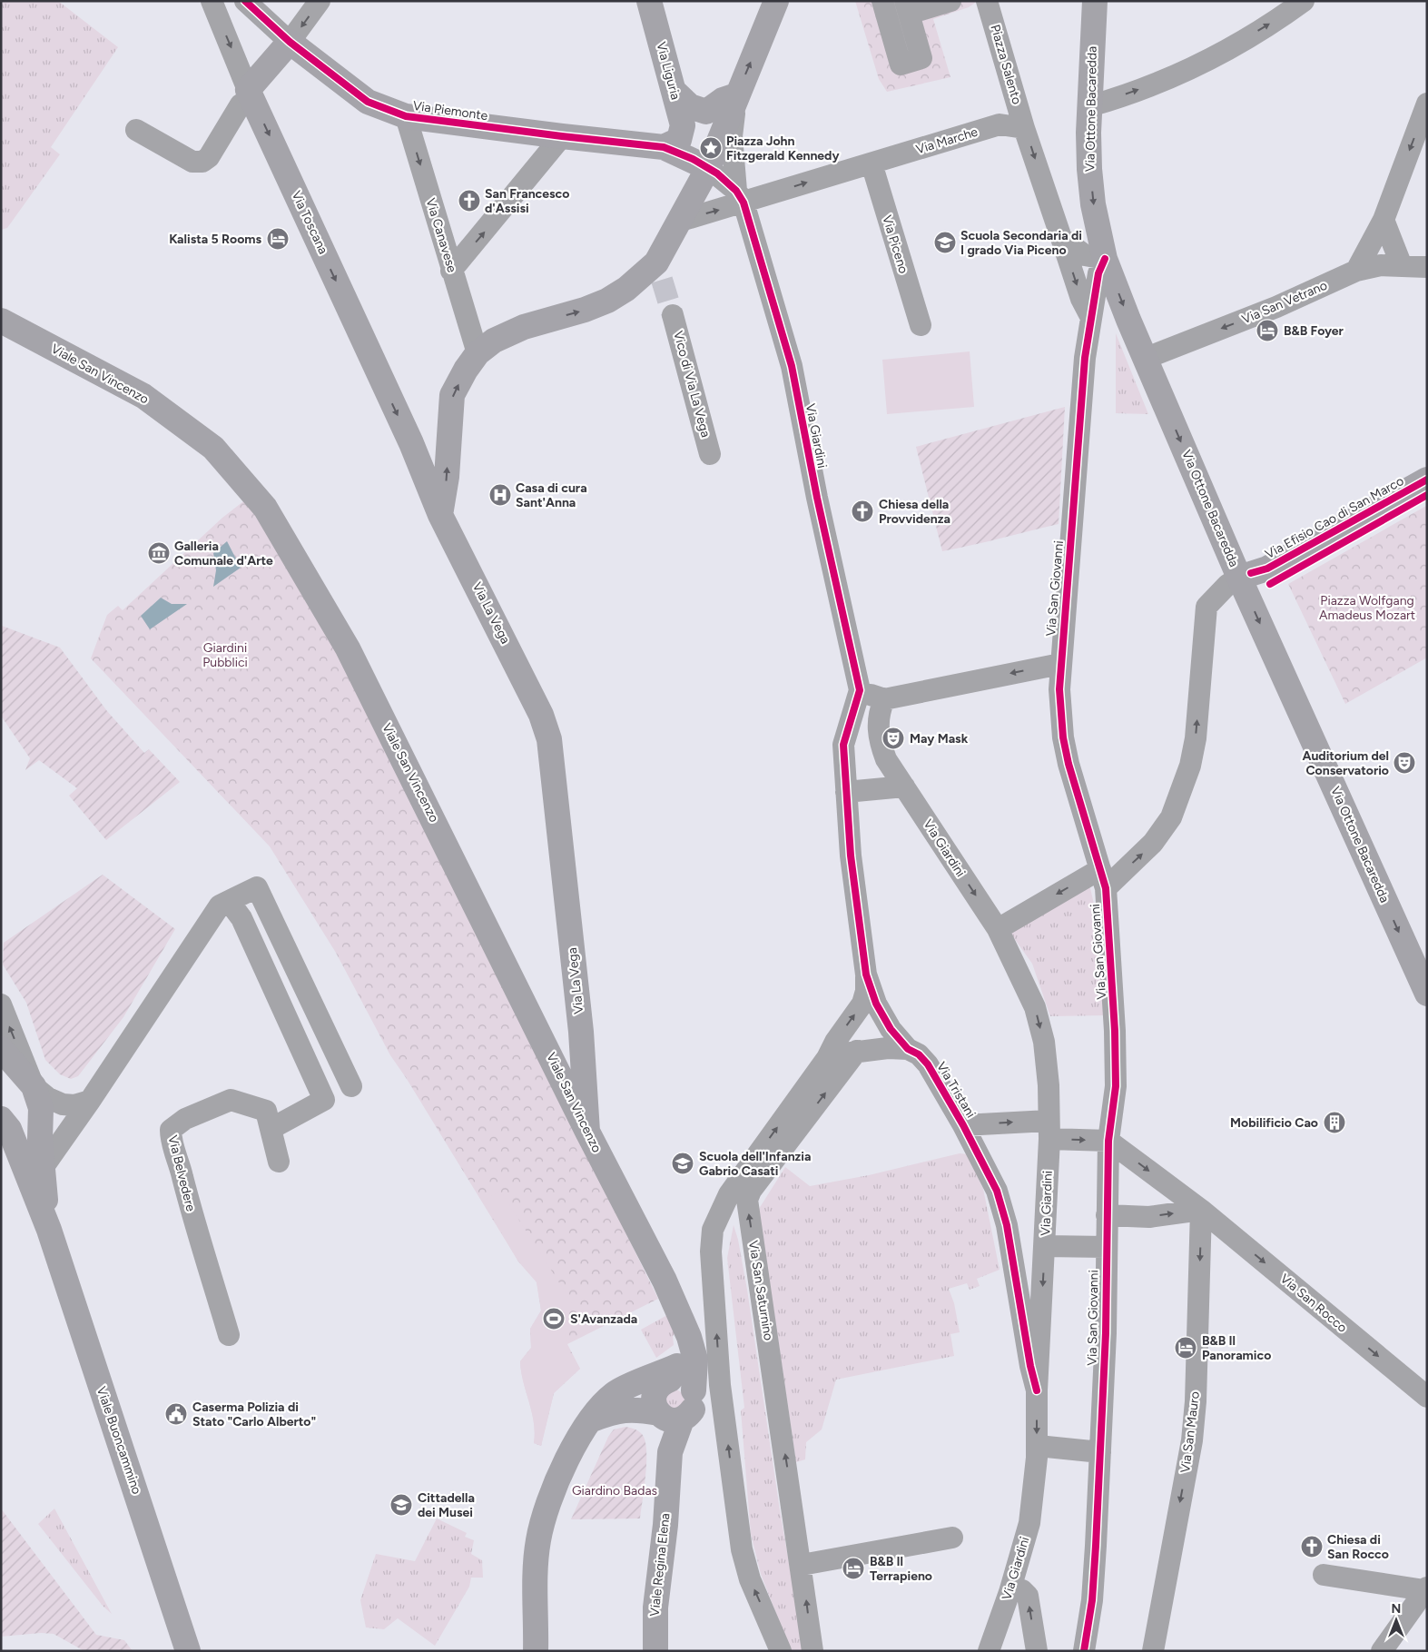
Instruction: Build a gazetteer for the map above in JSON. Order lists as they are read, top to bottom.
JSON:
{
  "streets": {
    "street": [
      "Piazza Salento",
      "Via Liguria",
      "Via Ottone Bacaredda",
      "Via Piemonte",
      "Via Marche",
      "Via Toscana",
      "Via Canavese",
      "Via Piceno",
      "Via San Vetrano",
      "Viale San Vincenzo",
      "Vico di Via La Vega",
      "Via Giardini",
      "Via Efisio Cao di San Marco",
      "Via San Giovanni",
      "Via La Vega",
      "Via Tristani",
      "Via Belvedere",
      "Via San Saturnino",
      "Via San Rocco",
      "Via San Mauro",
      "Viale Buoncammino",
      "Viale Regina Elena"
    ]
  },
  "crossings": [
    ["Piazza Salento", "Via Marche"],
    ["Via Liguria", "Via Piemonte"],
    ["Via Ottone Bacaredda", "Via San Vetrano"],
    ["Via Ottone Bacaredda", "Via Efisio Cao di San Marco"],
    ["Via Ottone Bacaredda", "Via San Giovanni"],
    ["Via Piemonte", "Via Canavese"],
    ["Via Marche", "Via Piceno"],
    ["Via Marche", "Via Giardini"],
    ["Via Toscana", "Via La Vega"],
    ["Viale San Vincenzo", "Via La Vega"],
    ["Viale San Vincenzo", "Viale Regina Elena"],
    ["Via Giardini", "Via Tristani"],
    ["Via San Giovanni", "Via San Rocco"],
    ["Via San Rocco", "Via San Mauro"]
  ],
  "one_way": [
    "Via Ottone Bacaredda",
    "Via Marche",
    "Via Toscana",
    "Via Canavese",
    "Via San Vetrano",
    "Via Giardini",
    "Via San Rocco",
    "Via San Mauro"
  ],
  "parks": ["Piazza Wolfgang Amadeus Mozart", "Giardini Pubblici", "Giardino Badas"],
  "places": {
    "place": ["Piazza John Fitzgerald Kennedy"],
    "church": ["San Francesco d'Assisi", "Chiesa della Provvidenza", "Chiesa di San Rocco"],
    "hotel": [
      "Kalista 5 Rooms",
      "B&B Foyer",
      "B&B Il Panoramico",
      "B&B Il Terrapieno"
    ],
    "school or university": ["Scuola Secondaria di I grado Via Piceno", "Scuola dell'Infanzia Gabrio Casati", "Cittadella dei Musei"],
    "hospital": ["Casa di cura Sant'Anna"],
    "museum": ["Galleria Comunale d'Arte"],
    "theatre": ["May Mask", "Auditorium del Conservatorio"],
    "building": ["Mobilificio Cao"],
    "sports": ["S'Avanzada"],
    "public building": ["Caserma Polizia di Stato \"Carlo Alberto\""]
  },
  "north": "top"
}
